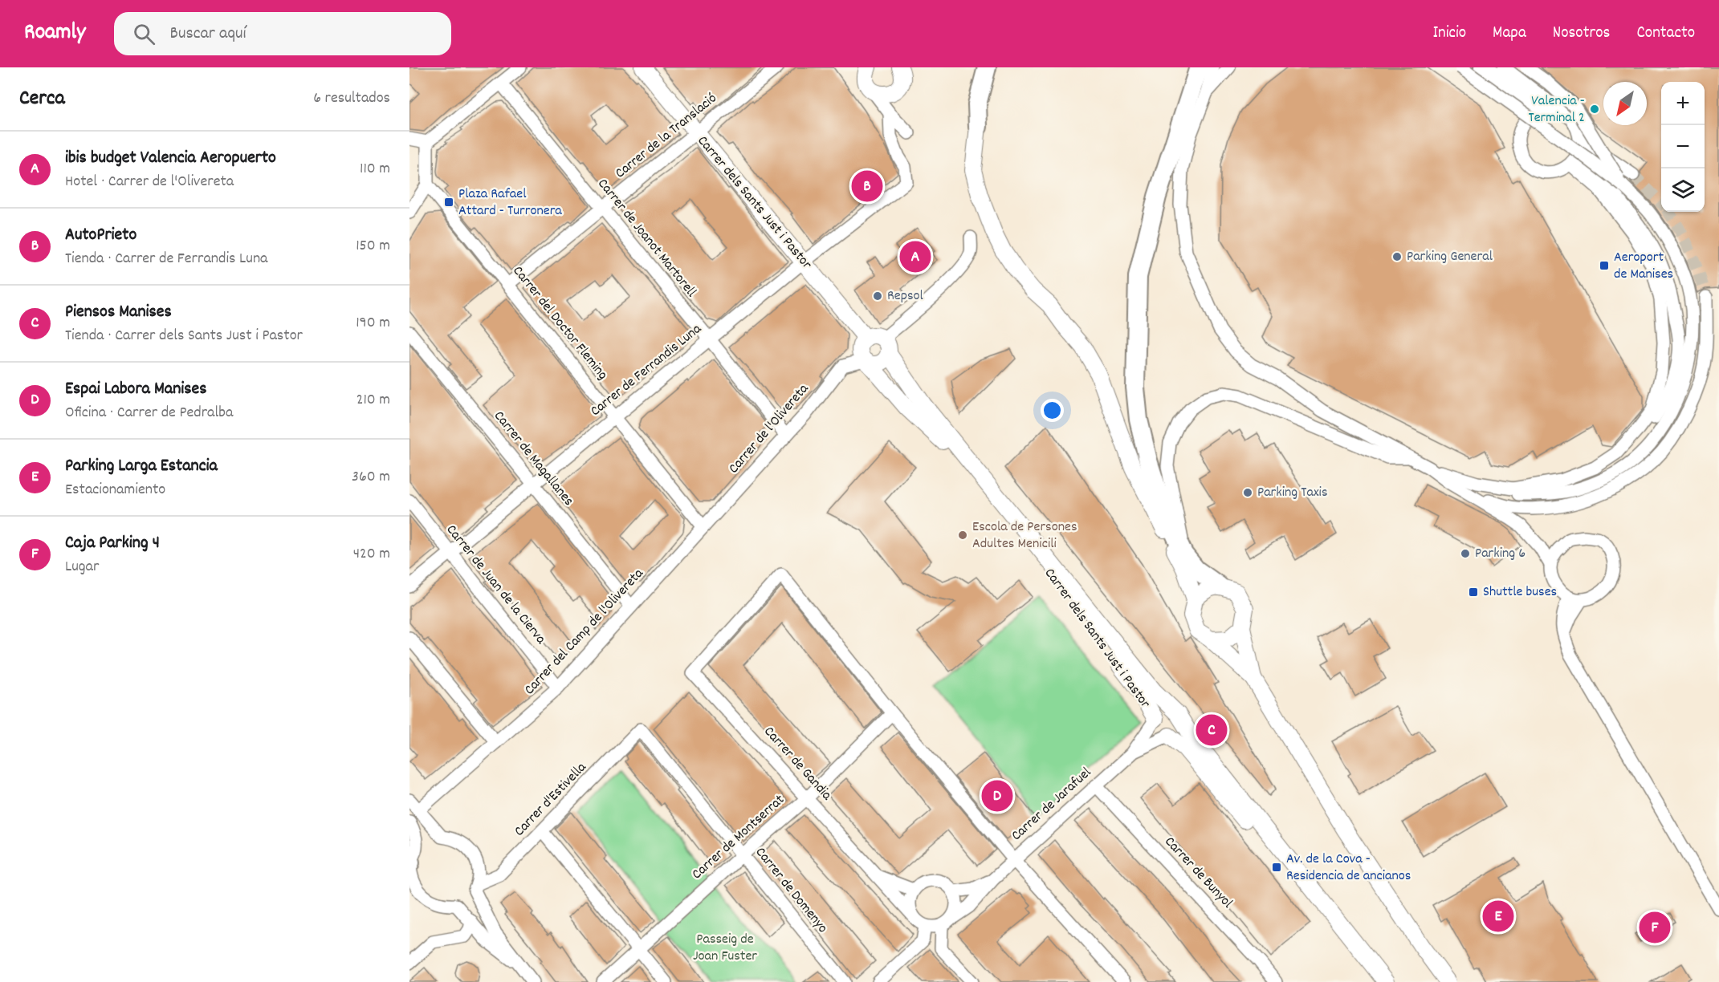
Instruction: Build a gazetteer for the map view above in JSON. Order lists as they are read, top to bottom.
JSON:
{
  "streets": {
    "main road": ["Carrer dels Sants Just i Pastor"],
    "street": [
      "Carrer de la Translació",
      "Carrer de Joanot Martorell",
      "Carrer del Doctor Fleming",
      "Carrer de Ferrandis Luna",
      "Carrer de l'Olivereta",
      "Carrer de Magallanes",
      "Carrer de Juan de la Cierva",
      "Carrer del Camp de l'Olivereta",
      "Carrer de Gandia",
      "Carrer d'Estivella",
      "Carrer de Jarafuel",
      "Carrer de Montserrat",
      "Carrer de Bunyol",
      "Carrer de Domenyo"
    ]
  },
  "crossings": [
    ["Carrer de la Translació", "Carrer dels Sants Just i Pastor"],
    ["Carrer de la Translació", "Carrer de Joanot Martorell"],
    ["Carrer de la Translació", "Carrer del Doctor Fleming"],
    ["Carrer dels Sants Just i Pastor", "Carrer de Ferrandis Luna"],
    ["Carrer dels Sants Just i Pastor", "Carrer de l'Olivereta"],
    ["Carrer dels Sants Just i Pastor", "Carrer de Jarafuel"],
    ["Carrer de Joanot Martorell", "Carrer de Ferrandis Luna"],
    ["Carrer de Joanot Martorell", "Carrer de l'Olivereta"],
    ["Carrer del Doctor Fleming", "Carrer de Ferrandis Luna"],
    ["Carrer del Doctor Fleming", "Carrer de l'Olivereta"],
    ["Carrer del Doctor Fleming", "Carrer del Camp de l'Olivereta"],
    ["Carrer de Ferrandis Luna", "Carrer de Magallanes"],
    ["Carrer de Ferrandis Luna", "Carrer de Juan de la Cierva"],
    ["Carrer de l'Olivereta", "Carrer del Camp de l'Olivereta"],
    ["Carrer de Magallanes", "Carrer del Camp de l'Olivereta"],
    ["Carrer de Juan de la Cierva", "Carrer del Camp de l'Olivereta"],
    ["Carrer de Gandia", "Carrer de Jarafuel"],
    ["Carrer de Gandia", "Carrer de Montserrat"],
    ["Carrer d'Estivella", "Carrer de Domenyo"],
    ["Carrer de Jarafuel", "Carrer de Bunyol"],
    ["Carrer de Montserrat", "Carrer de Domenyo"]
  ],
  "parks": ["Passeig de Joan Fuster"],
  "places": {
    "other": [
      "Valencia - Terminal 2",
      "Parking General",
      "Repsol",
      "Parking Taxis",
      "Escola de Persones Adultes Menicili",
      "Parking 6"
    ],
    "transit": [
      "Plaza Rafael Attard - Turronera",
      "Aeroport de Manises",
      "Shuttle buses",
      "Av. de la Cova - Residencia de ancianos"
    ]
  },
  "north": "bottom left",
  "page": {
    "header": "Roamly",
    "search": "Buscar aquí",
    "nav": [
      "Inicio",
      "Mapa",
      "Nosotros",
      "Contacto"
    ],
    "heading": ["Cerca", "6 resultados"],
    "map_buttons": ["+", "−"],
    "list": [
      {
        "mark": "A",
        "name": "ibis budget Valencia Aeropuerto",
        "note": "Hotel · Carrer de l'Olivereta",
        "value": "110 m"
      },
      {
        "mark": "B",
        "name": "AutoPrieto",
        "note": "Tienda · Carrer de Ferrandis Luna",
        "value": "150 m"
      },
      {
        "mark": "C",
        "name": "Piensos Manises",
        "note": "Tienda · Carrer dels Sants Just i Pastor",
        "value": "190 m"
      },
      {
        "mark": "D",
        "name": "Espai Labora Manises",
        "note": "Oficina · Carrer de Pedralba",
        "value": "210 m"
      },
      {
        "mark": "E",
        "name": "Parking Larga Estancia",
        "note": "Estacionamiento",
        "value": "360 m"
      },
      {
        "mark": "F",
        "name": "Caja Parking 4",
        "note": "Lugar",
        "value": "420 m"
      }
    ],
    "pins": [
      "B",
      "A",
      "C",
      "D",
      "E",
      "F"
    ]
  }
}
